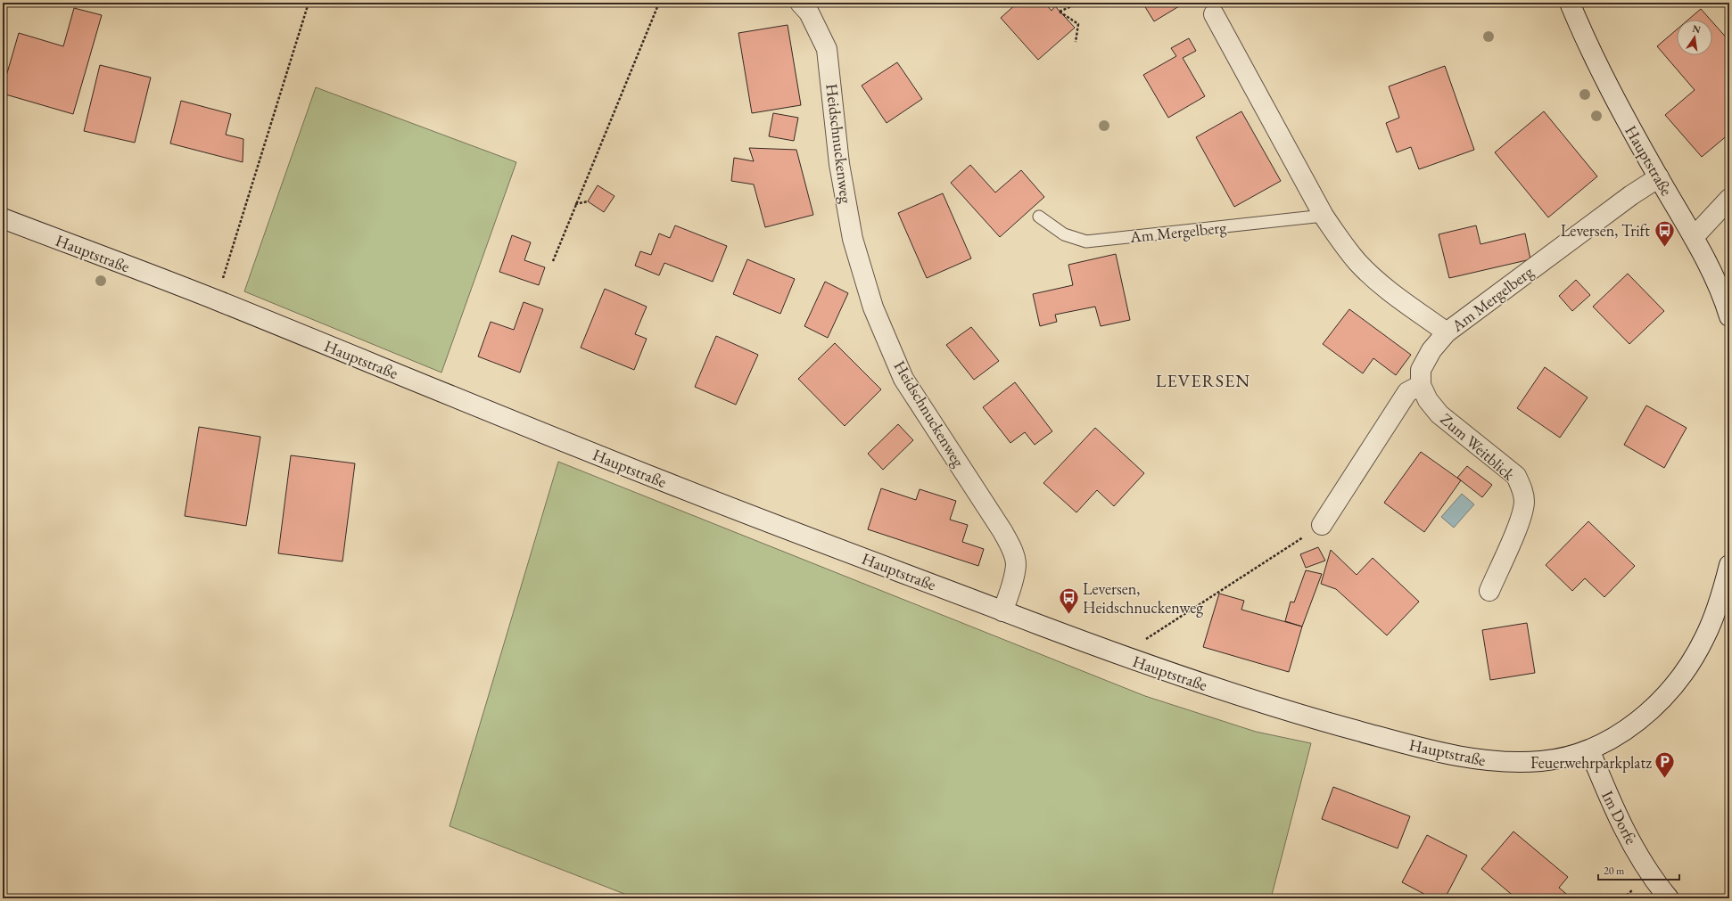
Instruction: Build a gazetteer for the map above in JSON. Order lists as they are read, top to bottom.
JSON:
{
  "streets": {
    "street": [
      "Heidschnuckenweg",
      "Hauptstraße",
      "Am Mergelberg",
      "Zum Weitblick",
      "Im Dorfe"
    ]
  },
  "crossings": [
    ["Heidschnuckenweg", "Hauptstraße"],
    ["Hauptstraße", "Am Mergelberg"],
    ["Hauptstraße", "Im Dorfe"]
  ],
  "districts": ["LEVERSEN"],
  "places": {
    "bus stop": ["Leversen, Trift", "Leversen, Heidschnuckenweg"],
    "parking": ["Feuerwehrparkplatz"]
  },
  "scale_bar": "20 m",
  "north": "top"
}
